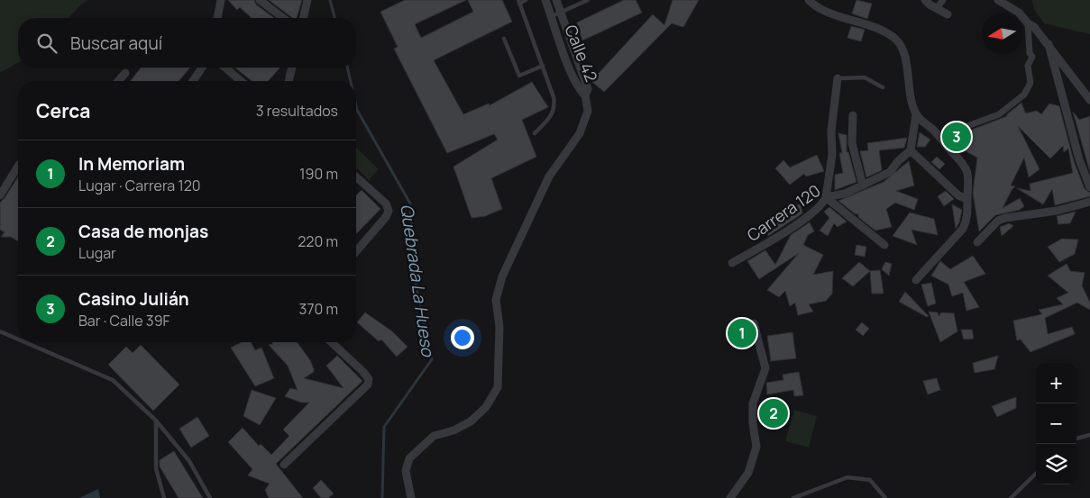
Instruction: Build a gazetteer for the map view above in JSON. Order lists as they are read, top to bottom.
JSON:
{
  "streets": {
    "street": ["Calle 42", "Carrera 120"]
  },
  "water": ["Quebrada La Hueso"],
  "north": "left",
  "page": {
    "search": "Buscar aquí",
    "heading": ["Cerca", "3 resultados"],
    "pins": ["3", "1", "2"],
    "list": [
      {
        "mark": "1",
        "name": "In Memoriam",
        "note": "Lugar · Carrera 120",
        "value": "190 m"
      },
      {
        "mark": "2",
        "name": "Casa de monjas",
        "note": "Lugar",
        "value": "220 m"
      },
      {
        "mark": "3",
        "name": "Casino Julián",
        "note": "Bar · Calle 39F",
        "value": "370 m"
      }
    ],
    "map_buttons": ["+", "−"]
  }
}
